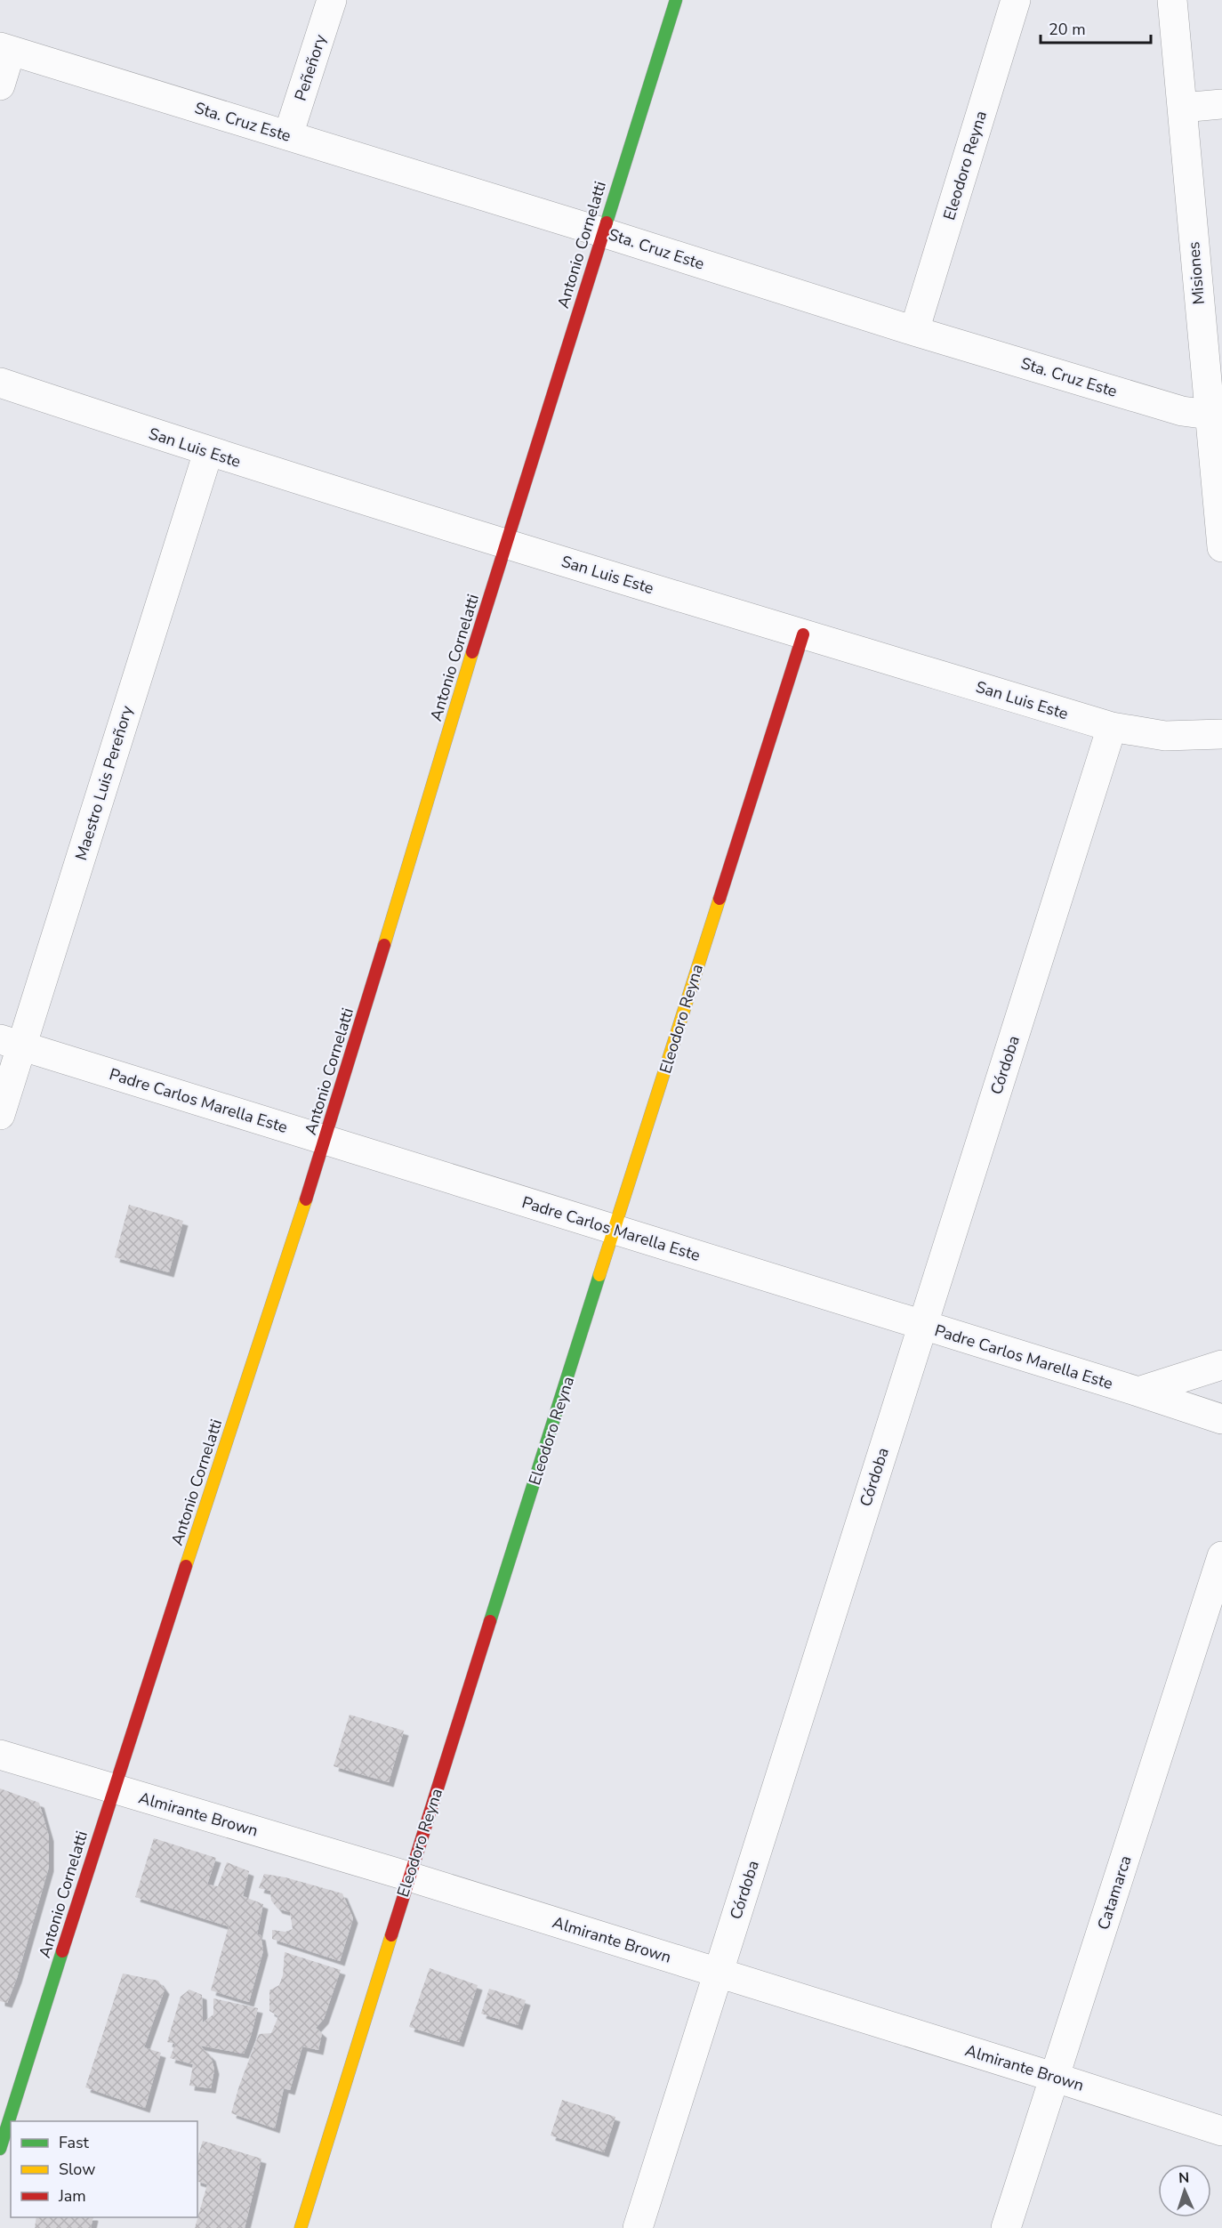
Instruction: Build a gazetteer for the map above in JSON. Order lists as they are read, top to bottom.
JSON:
{
  "streets": {
    "street": [
      "Peñeñory",
      "Sta. Cruz Este",
      "Eleodoro Reyna",
      "Antonio Cornelatti",
      "Misiones",
      "San Luis Este",
      "Maestro Luis Pereñory",
      "Córdoba",
      "Padre Carlos Marella Este",
      "Almirante Brown",
      "Catamarca"
    ]
  },
  "crossings": [
    ["Peñeñory", "Sta. Cruz Este"],
    ["Sta. Cruz Este", "Eleodoro Reyna"],
    ["Sta. Cruz Este", "Antonio Cornelatti"],
    ["Sta. Cruz Este", "Misiones"],
    ["Eleodoro Reyna", "San Luis Este"],
    ["Eleodoro Reyna", "Padre Carlos Marella Este"],
    ["Eleodoro Reyna", "Almirante Brown"],
    ["Antonio Cornelatti", "San Luis Este"],
    ["Antonio Cornelatti", "Padre Carlos Marella Este"],
    ["Antonio Cornelatti", "Almirante Brown"],
    ["San Luis Este", "Maestro Luis Pereñory"],
    ["San Luis Este", "Córdoba"],
    ["Maestro Luis Pereñory", "Padre Carlos Marella Este"],
    ["Córdoba", "Padre Carlos Marella Este"],
    ["Córdoba", "Almirante Brown"],
    ["Almirante Brown", "Catamarca"]
  ],
  "legend": ["Fast", "Slow", "Jam"],
  "scale_bar": "20 m",
  "north": "top"
}
